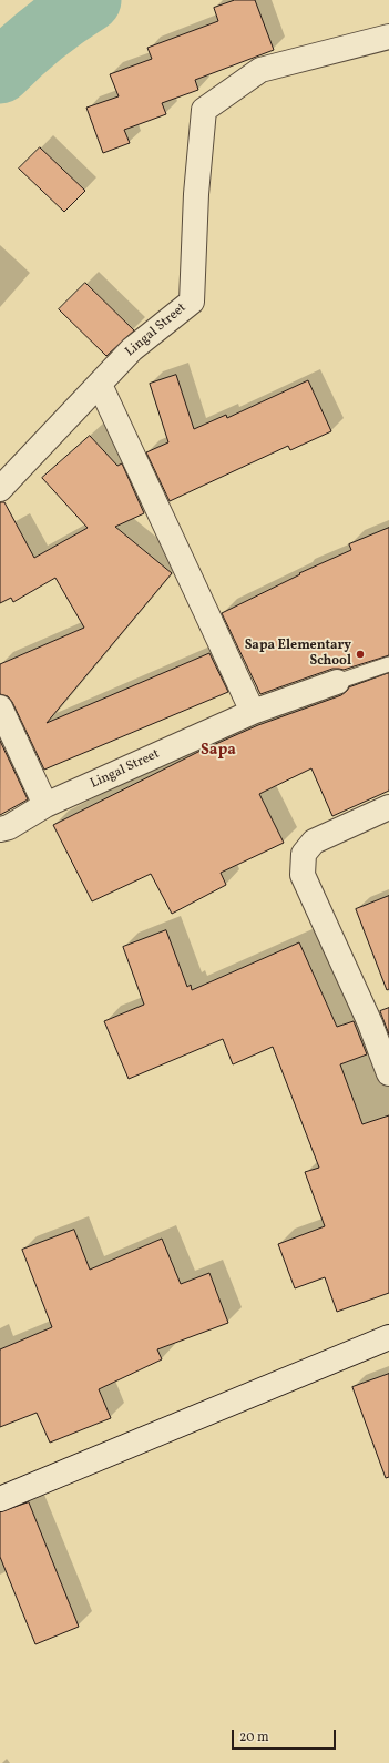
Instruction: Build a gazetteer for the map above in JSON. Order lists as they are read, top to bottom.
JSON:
{
  "streets": {
    "street": ["Lingal Street"]
  },
  "districts": ["Sapa"],
  "places": ["Sapa Elementary School"],
  "scale_bar": "20 m"
}
